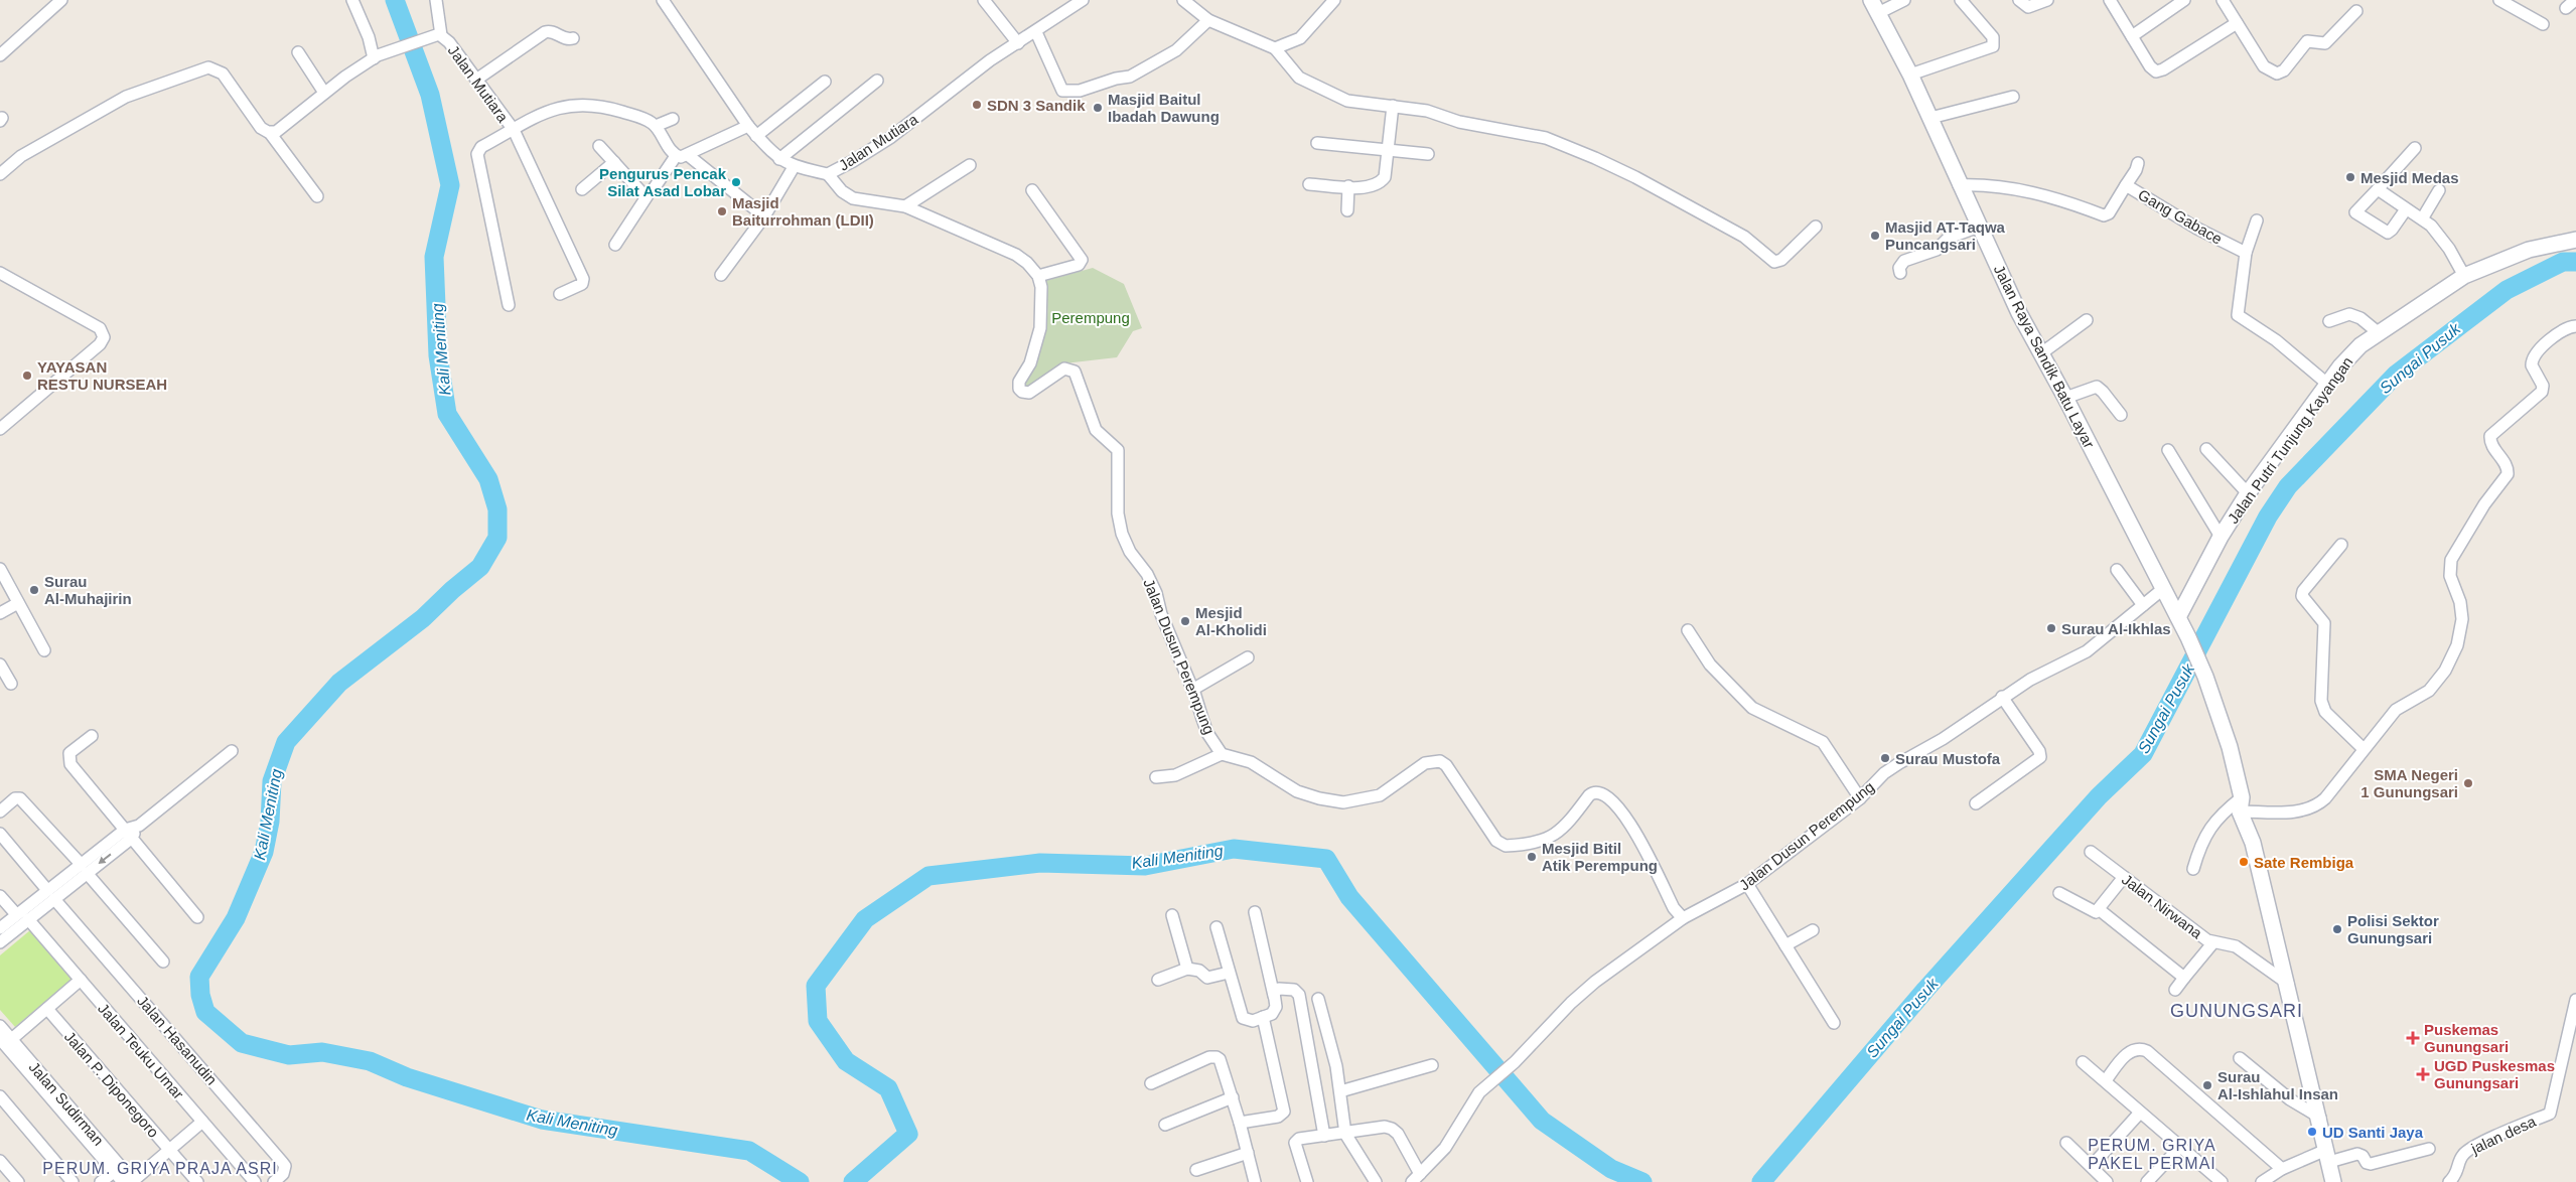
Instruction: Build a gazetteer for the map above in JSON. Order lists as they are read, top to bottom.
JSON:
{
  "streets": {
    "main road": ["Jalan Raya Sandik Batu Layar", "Jalan Putri Tunjung Kayangan"],
    "street": [
      "Jalan Mutiara",
      "Gang Gabace",
      "Jalan Dusun Perempung",
      "Jalan Nirwana",
      "Jalan Hasanudin",
      "Jalan Teuku Umar",
      "Jalan P. Diponegoro",
      "Jalan Sudirman",
      "jalan desa"
    ]
  },
  "crossings": [
    ["Gang Gabace", "Jalan Raya Sandik Batu Layar"],
    ["Jalan Raya Sandik Batu Layar", "Jalan Putri Tunjung Kayangan"],
    ["Jalan Raya Sandik Batu Layar", "Jalan Dusun Perempung"],
    ["Jalan Raya Sandik Batu Layar", "Jalan Nirwana"]
  ],
  "districts": ["GUNUNGSARI", "PERUM. GRIYA PAKEL PERMAI", "PERUM. GRIYA PRAJA ASRI"],
  "water": ["Kali Meniting", "Sungai Pusuk"],
  "parks": ["Perempung"],
  "places": {
    "other": [
      "SDN 3 Sandik",
      "Masjid Baitul Ibadah Dawung",
      "Mesjid Medas",
      "Pengurus Pencak Silat Asad Lobar",
      "Masjid Baiturrohman (LDII)",
      "Masjid AT-Taqwa Puncangsari",
      "YAYASAN RESTU NURSEAH",
      "Surau Al-Muhajirin",
      "Mesjid Al-Kholidi",
      "Surau Al-Ikhlas",
      "Surau Mustofa",
      "SMA Negeri 1 Gunungsari",
      "Mesjid Bitil Atik Perempung",
      "Sate Rembiga",
      "Polisi Sektor Gunungsari",
      "Surau Al-Ishlahul Insan",
      "UD Santi Jaya"
    ],
    "health": ["Puskemas Gunungsari", "UGD Puskesmas Gunungsari"]
  }
}
